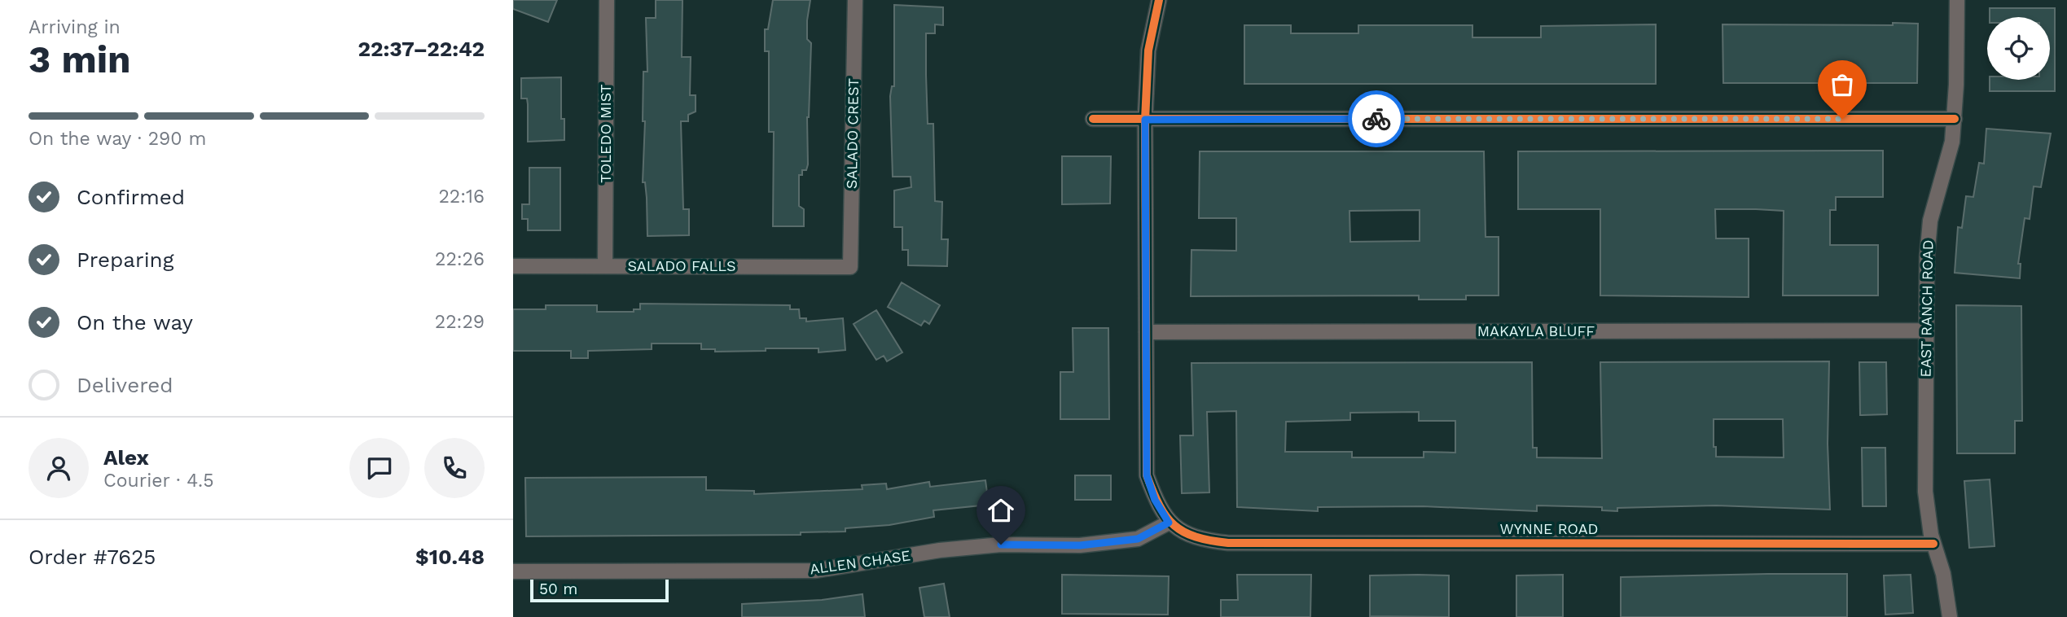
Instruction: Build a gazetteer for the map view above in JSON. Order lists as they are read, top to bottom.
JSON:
{
  "streets": {
    "street": [
      "TOLEDO MIST",
      "SALADO CREST",
      "SALADO FALLS",
      "EAST RANCH ROAD",
      "MAKAYLA BLUFF",
      "WYNNE ROAD",
      "ALLEN CHASE"
    ]
  },
  "crossings": [
    ["TOLEDO MIST", "SALADO FALLS"],
    ["SALADO CREST", "SALADO FALLS"],
    ["EAST RANCH ROAD", "MAKAYLA BLUFF"],
    ["EAST RANCH ROAD", "WYNNE ROAD"],
    ["WYNNE ROAD", "ALLEN CHASE"]
  ],
  "scale_bar": "50 m",
  "page": {
    "heading": ["3 min", "Arriving in", "22:37–22:42"],
    "panel": [
      "Alex",
      "Courier · 4.5",
      "Order #7625",
      "$10.48"
    ],
    "bar": "On the way · 290 m",
    "list": [
      ["Confirmed", "22:16"],
      ["Preparing", "22:26"],
      ["On the way", "22:29"],
      "Delivered"
    ],
    "scale": "50 m"
  }
}
